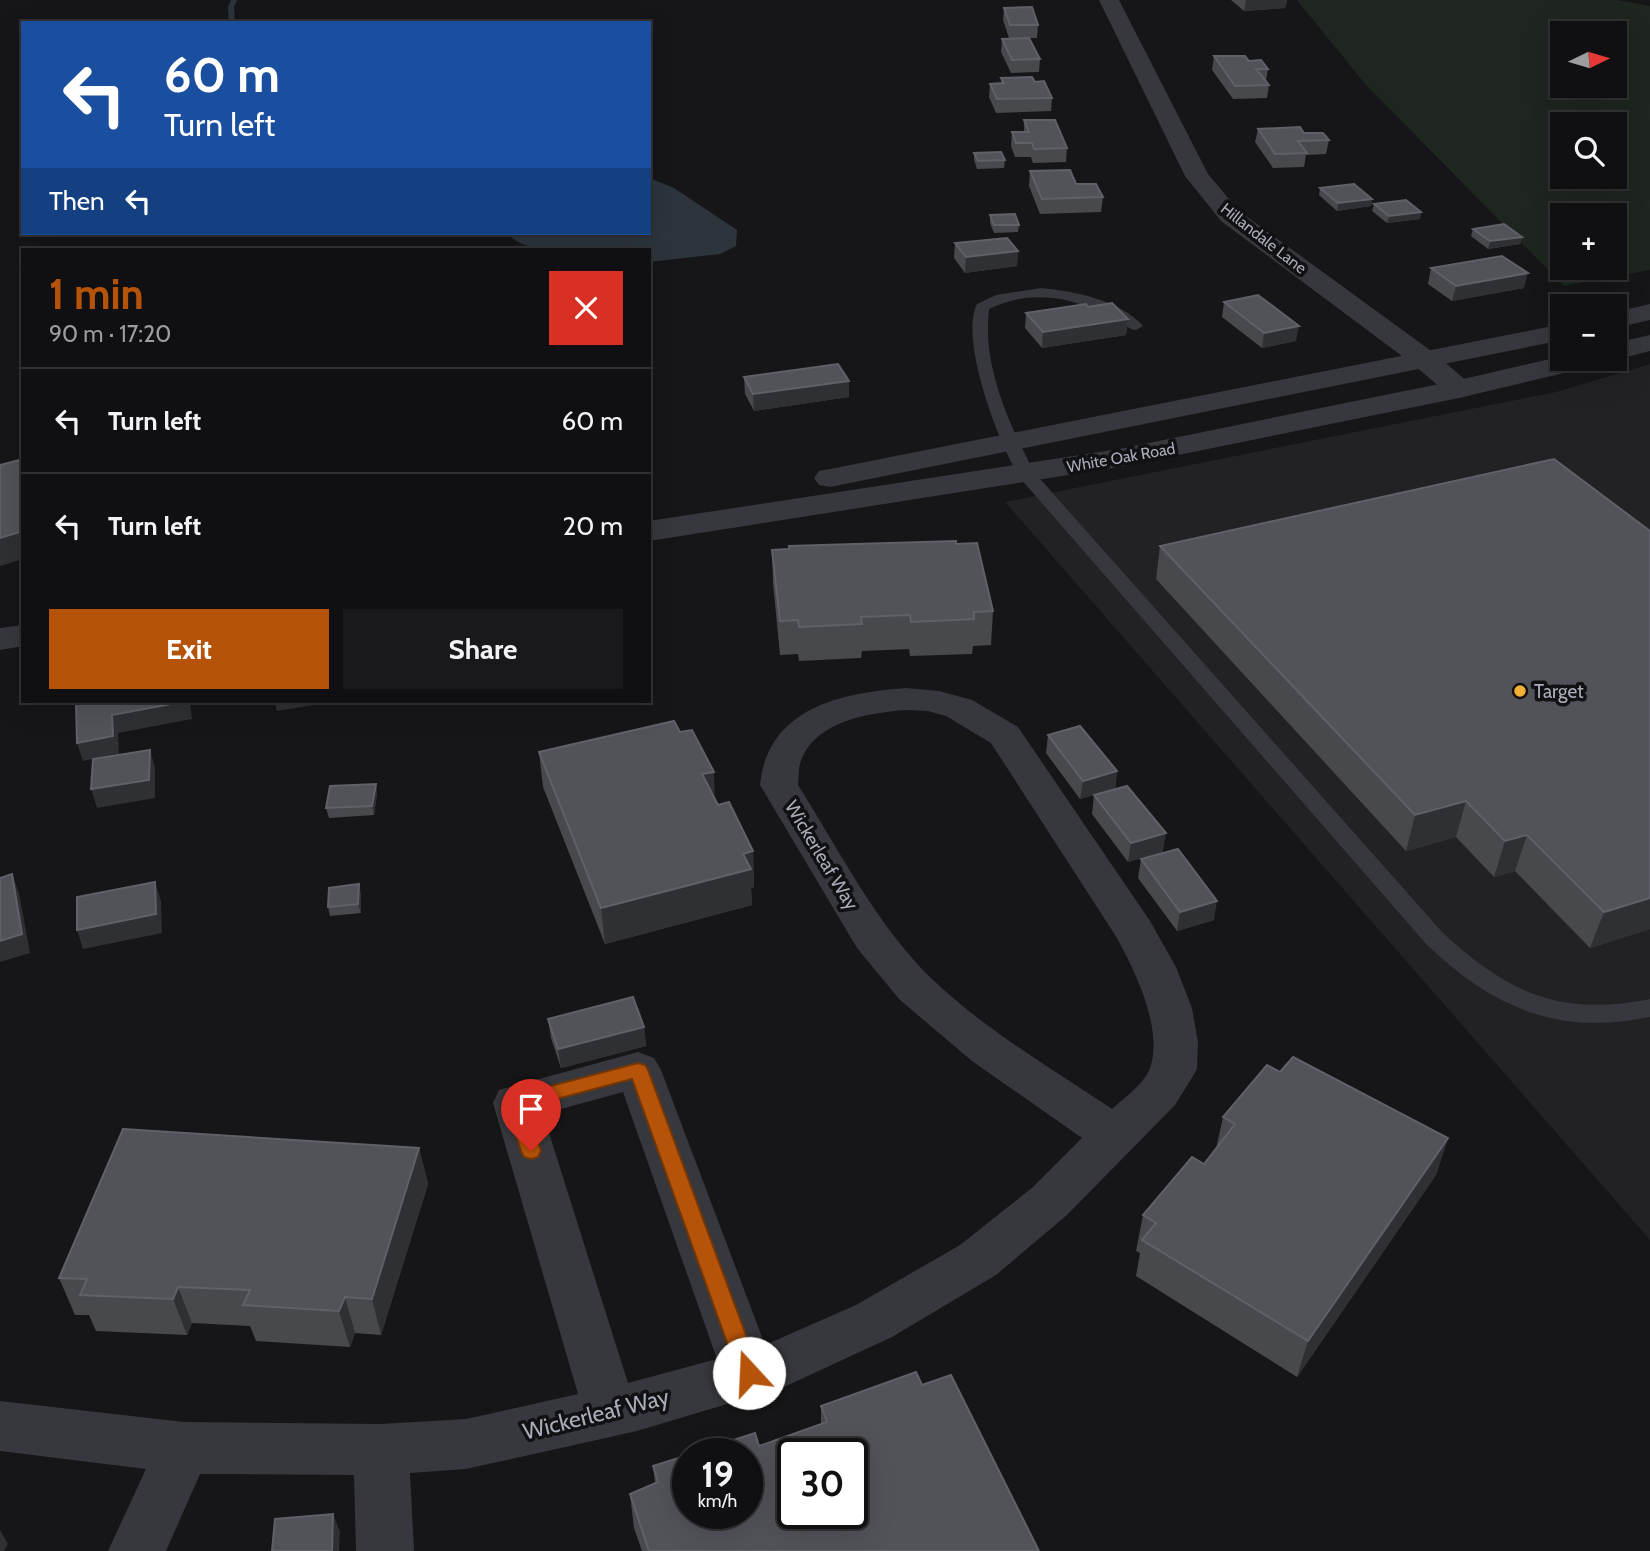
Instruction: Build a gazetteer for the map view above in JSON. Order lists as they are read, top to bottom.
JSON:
{
  "streets": {
    "street": ["Hillandale Lane", "White Oak Road", "Wickerleaf Way"]
  },
  "crossings": [
    ["Hillandale Lane", "White Oak Road"]
  ],
  "places": ["Target"],
  "north": "right",
  "page": {
    "map_buttons": ["+", "−"],
    "turn": ["60 m", "Turn left"],
    "then": "Then",
    "heading": ["1 min", "90 m · 17:20"],
    "list": [
      {
        "name": "Turn left",
        "value": "60 m"
      },
      {
        "name": "Turn left",
        "value": "20 m"
      }
    ],
    "buttons": ["Exit", "Share"],
    "speed": "19 km/h",
    "limit": "30"
  }
}
